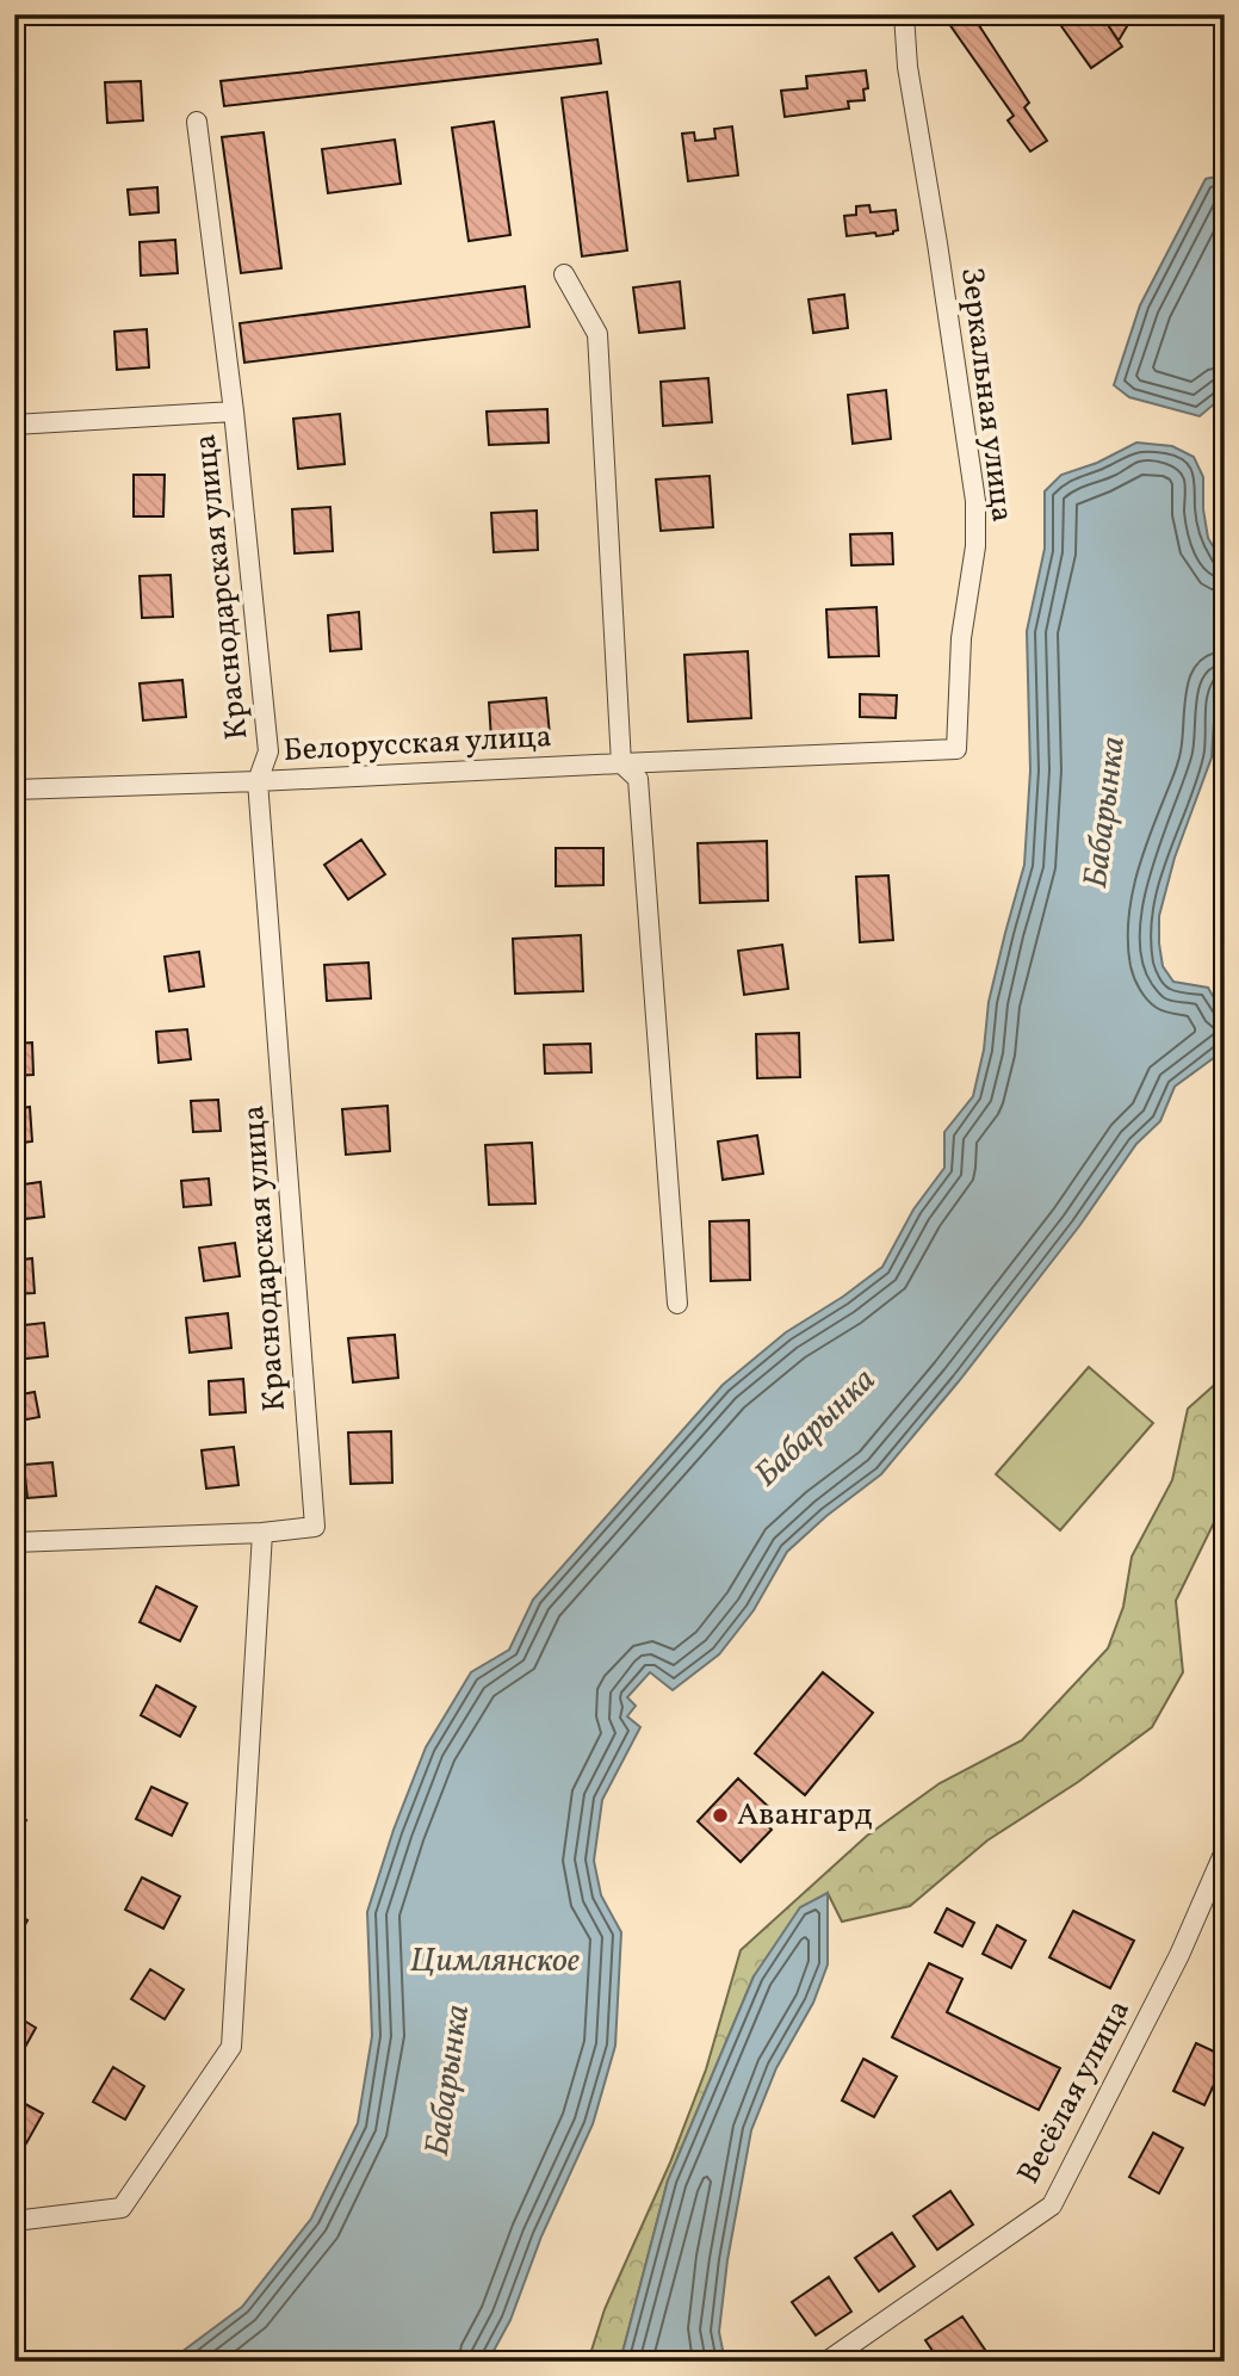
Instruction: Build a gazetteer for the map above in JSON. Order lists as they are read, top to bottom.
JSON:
{
  "streets": {
    "street": [
      "Зеркальная улица",
      "Краснодарская улица",
      "Белорусская улица",
      "Весёлая улица"
    ]
  },
  "crossings": [
    ["Зеркальная улица", "Белорусская улица"],
    ["Краснодарская улица", "Белорусская улица"]
  ],
  "water": ["Бабарынка", "Цимлянское"],
  "places": ["Авангард"]
}
